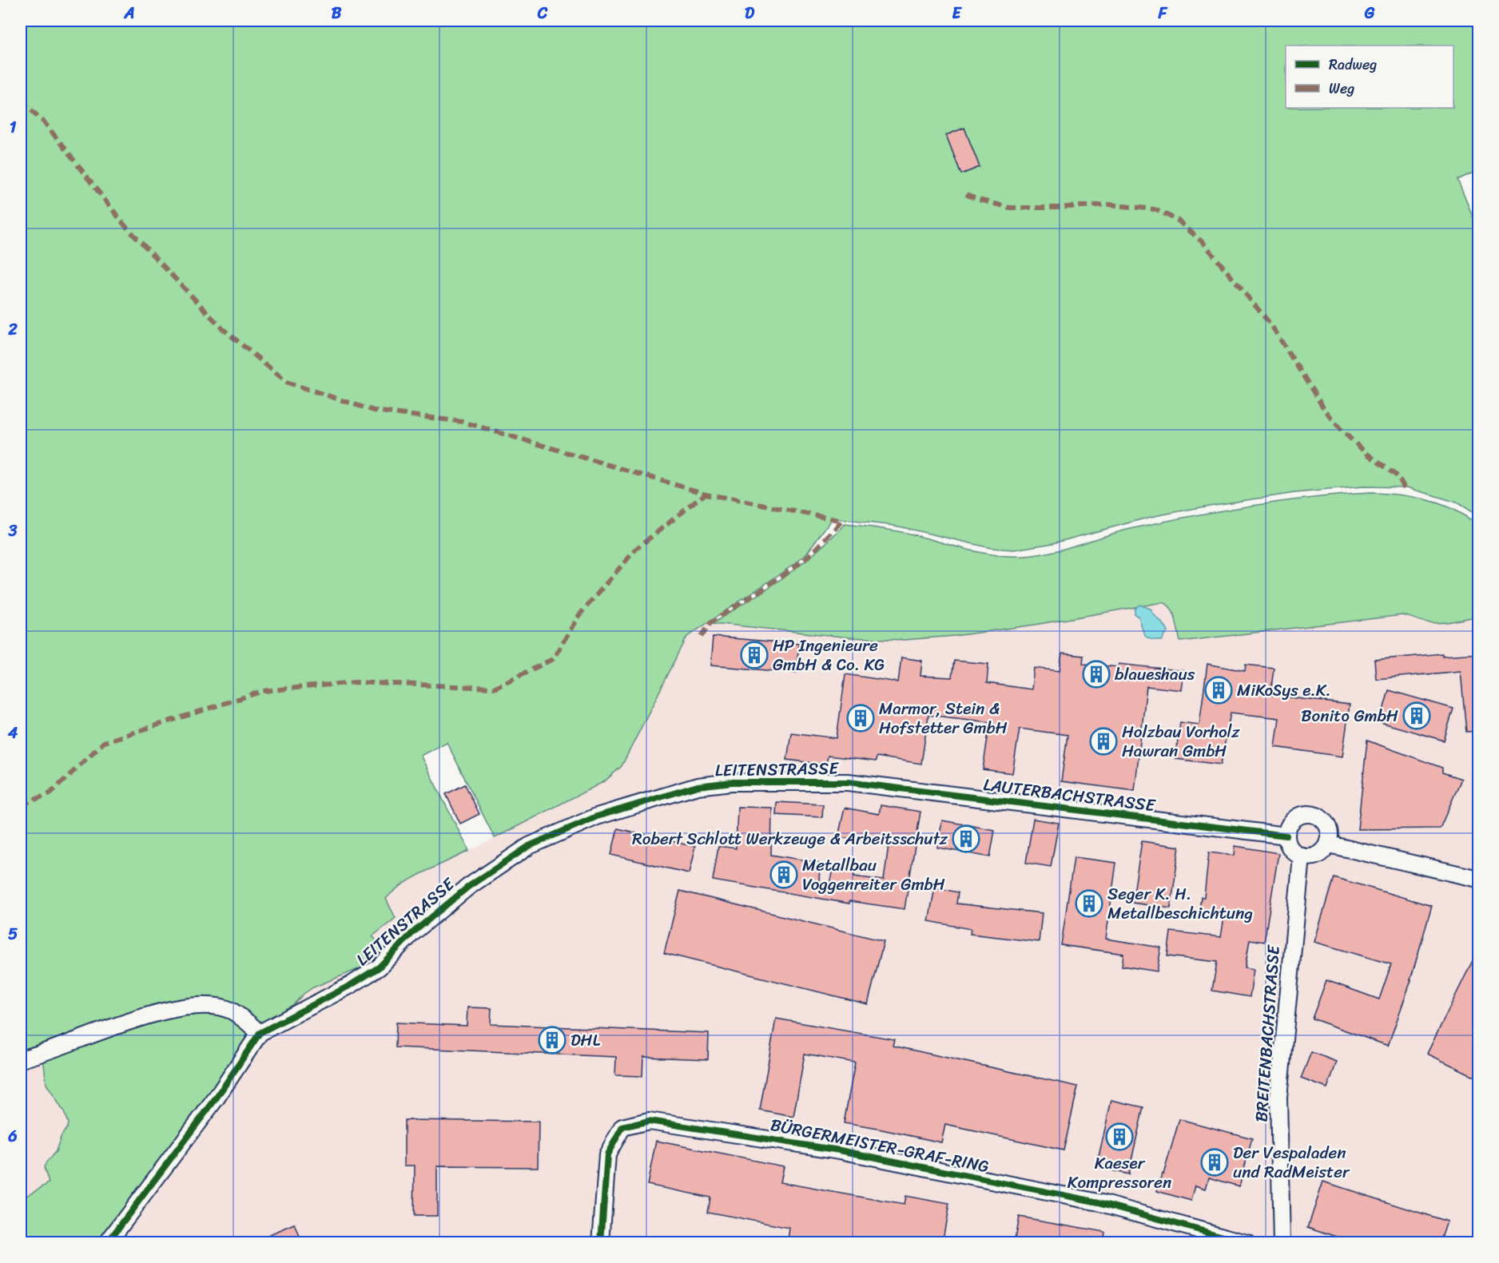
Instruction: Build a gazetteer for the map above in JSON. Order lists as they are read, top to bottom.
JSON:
{
  "streets": {
    "street": [
      "LEITENSTRASSE",
      "LAUTERBACHSTRASSE",
      "BREITENBACHSTRASSE",
      "BÜRGERMEISTER-GRAF-RING"
    ]
  },
  "crossings": [
    ["LEITENSTRASSE", "LAUTERBACHSTRASSE"],
    ["LAUTERBACHSTRASSE", "BREITENBACHSTRASSE"]
  ],
  "places": {
    "building": [
      "HP Ingenieure GmbH & Co. KG",
      "blaueshaus",
      "MiKoSys e.K.",
      "Bonito GmbH",
      "Marmor, Stein & Hofstetter GmbH",
      "Holzbau Vorholz Hawran GmbH",
      "Robert Schlott Werkzeuge & Arbeitsschutz",
      "Metallbau Voggenreiter GmbH",
      "Seger K. H. Metallbeschichtung",
      "DHL",
      "Kaeser Kompressoren",
      "Der Vespaladen und RadMeister"
    ]
  },
  "legend": ["Radweg", "Weg"],
  "grid": {
    "columns": [
      "A",
      "B",
      "C",
      "D",
      "E",
      "F",
      "G"
    ],
    "rows": [
      "1",
      "2",
      "3",
      "4",
      "5",
      "6"
    ]
  }
}
